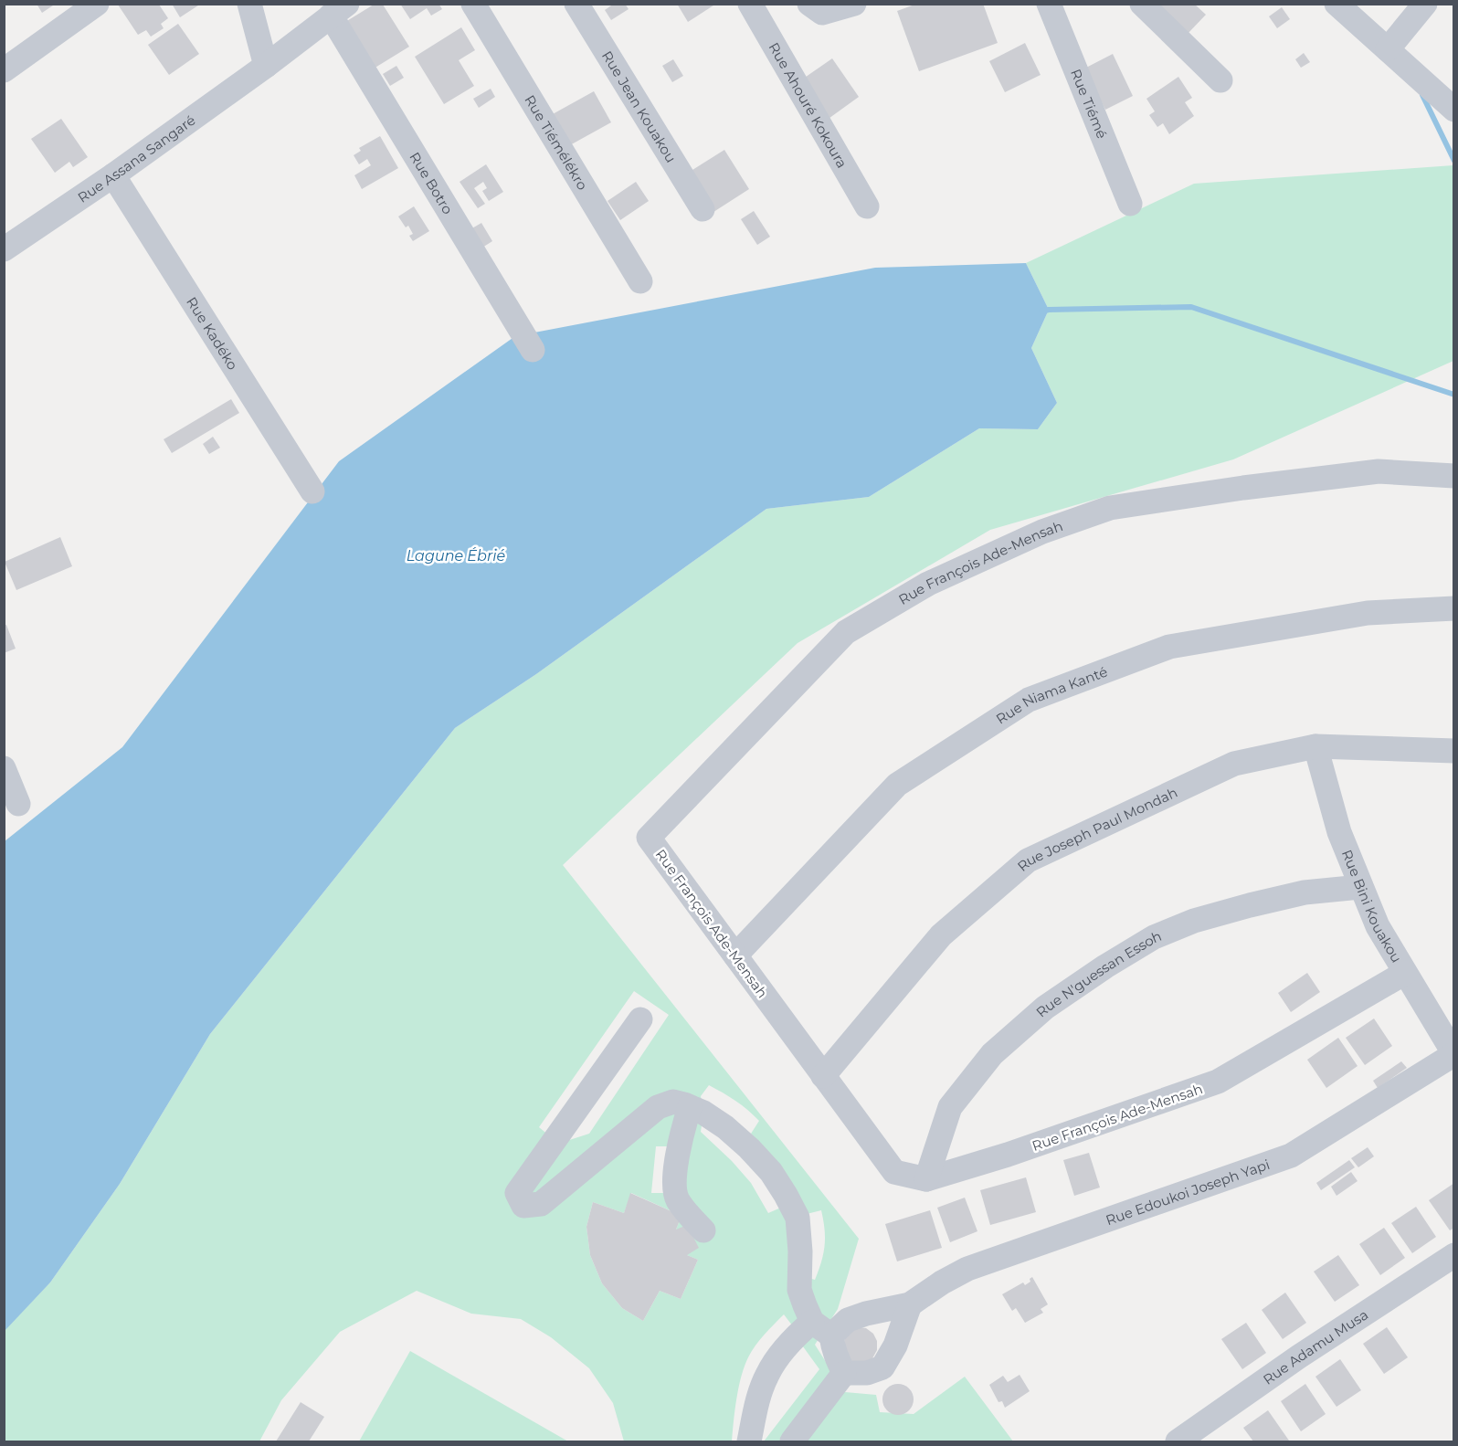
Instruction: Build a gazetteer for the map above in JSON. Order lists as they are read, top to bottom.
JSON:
{
  "streets": {
    "street": [
      "Rue Tiémé",
      "Rue Ahouré Kokoura",
      "Rue Jean Kouakou",
      "Rue Tiémélékro",
      "Rue Assana Sangaré",
      "Rue Botro",
      "Rue Kadéko",
      "Rue François Ade-Mensah",
      "Rue Niama Kanté",
      "Rue Joseph Paul Mondah",
      "Rue Bini Kouakou",
      "Rue N'guessan Essoh",
      "Rue Edoukoi Joseph Yapi",
      "Rue Adamu Musa"
    ]
  },
  "crossings": [
    ["Rue Assana Sangaré", "Rue Botro"],
    ["Rue Assana Sangaré", "Rue Kadéko"],
    ["Rue François Ade-Mensah", "Rue Niama Kanté"],
    ["Rue François Ade-Mensah", "Rue Joseph Paul Mondah"],
    ["Rue François Ade-Mensah", "Rue Bini Kouakou"],
    ["Rue François Ade-Mensah", "Rue N'guessan Essoh"],
    ["Rue Joseph Paul Mondah", "Rue Bini Kouakou"],
    ["Rue Bini Kouakou", "Rue N'guessan Essoh"],
    ["Rue Bini Kouakou", "Rue Edoukoi Joseph Yapi"]
  ],
  "water": ["Lagune Ébrié"]
}
